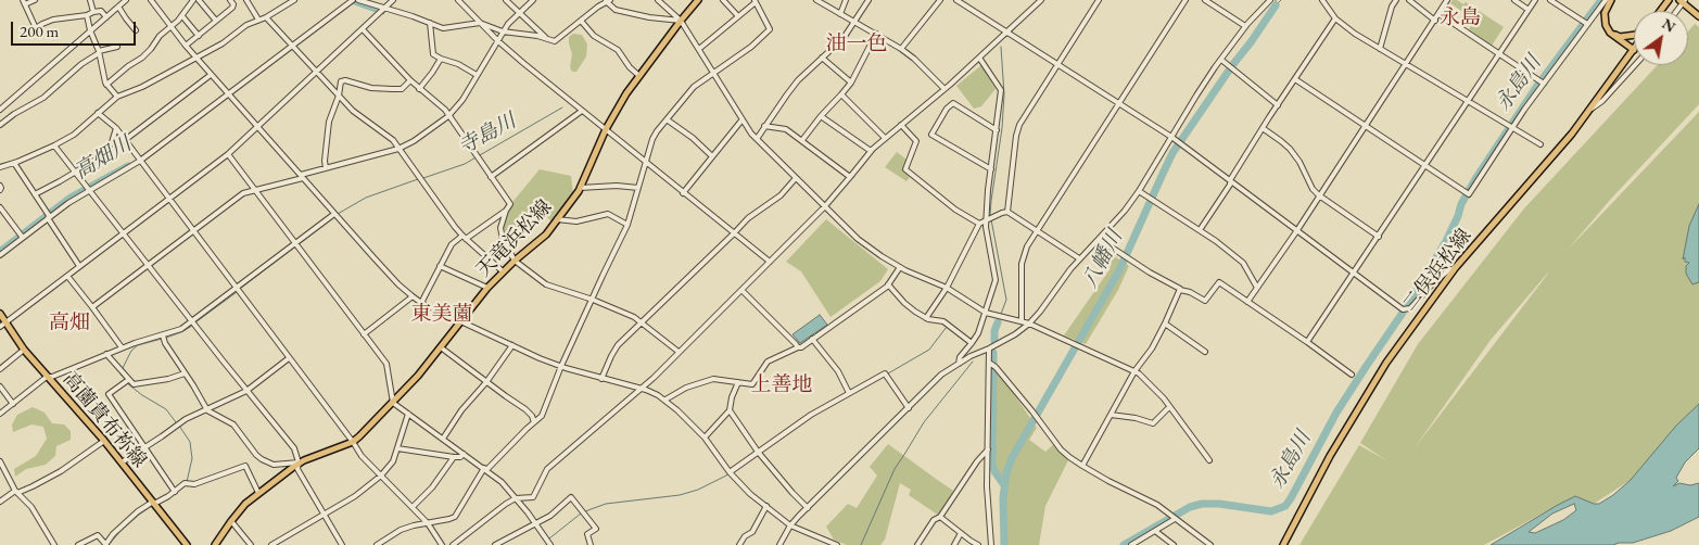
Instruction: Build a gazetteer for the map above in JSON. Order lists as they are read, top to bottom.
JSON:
{
  "streets": {
    "main road": ["天竜浜松線", "二俣浜松線", "高薗貴布祢線"]
  },
  "districts": [
    "永島",
    "油一色",
    "東美薗",
    "高畑",
    "上善地"
  ],
  "water": [
    "永島川",
    "寺島川",
    "高畑川",
    "八幡川"
  ],
  "scale_bar": "200 m",
  "north": "top right"
}
